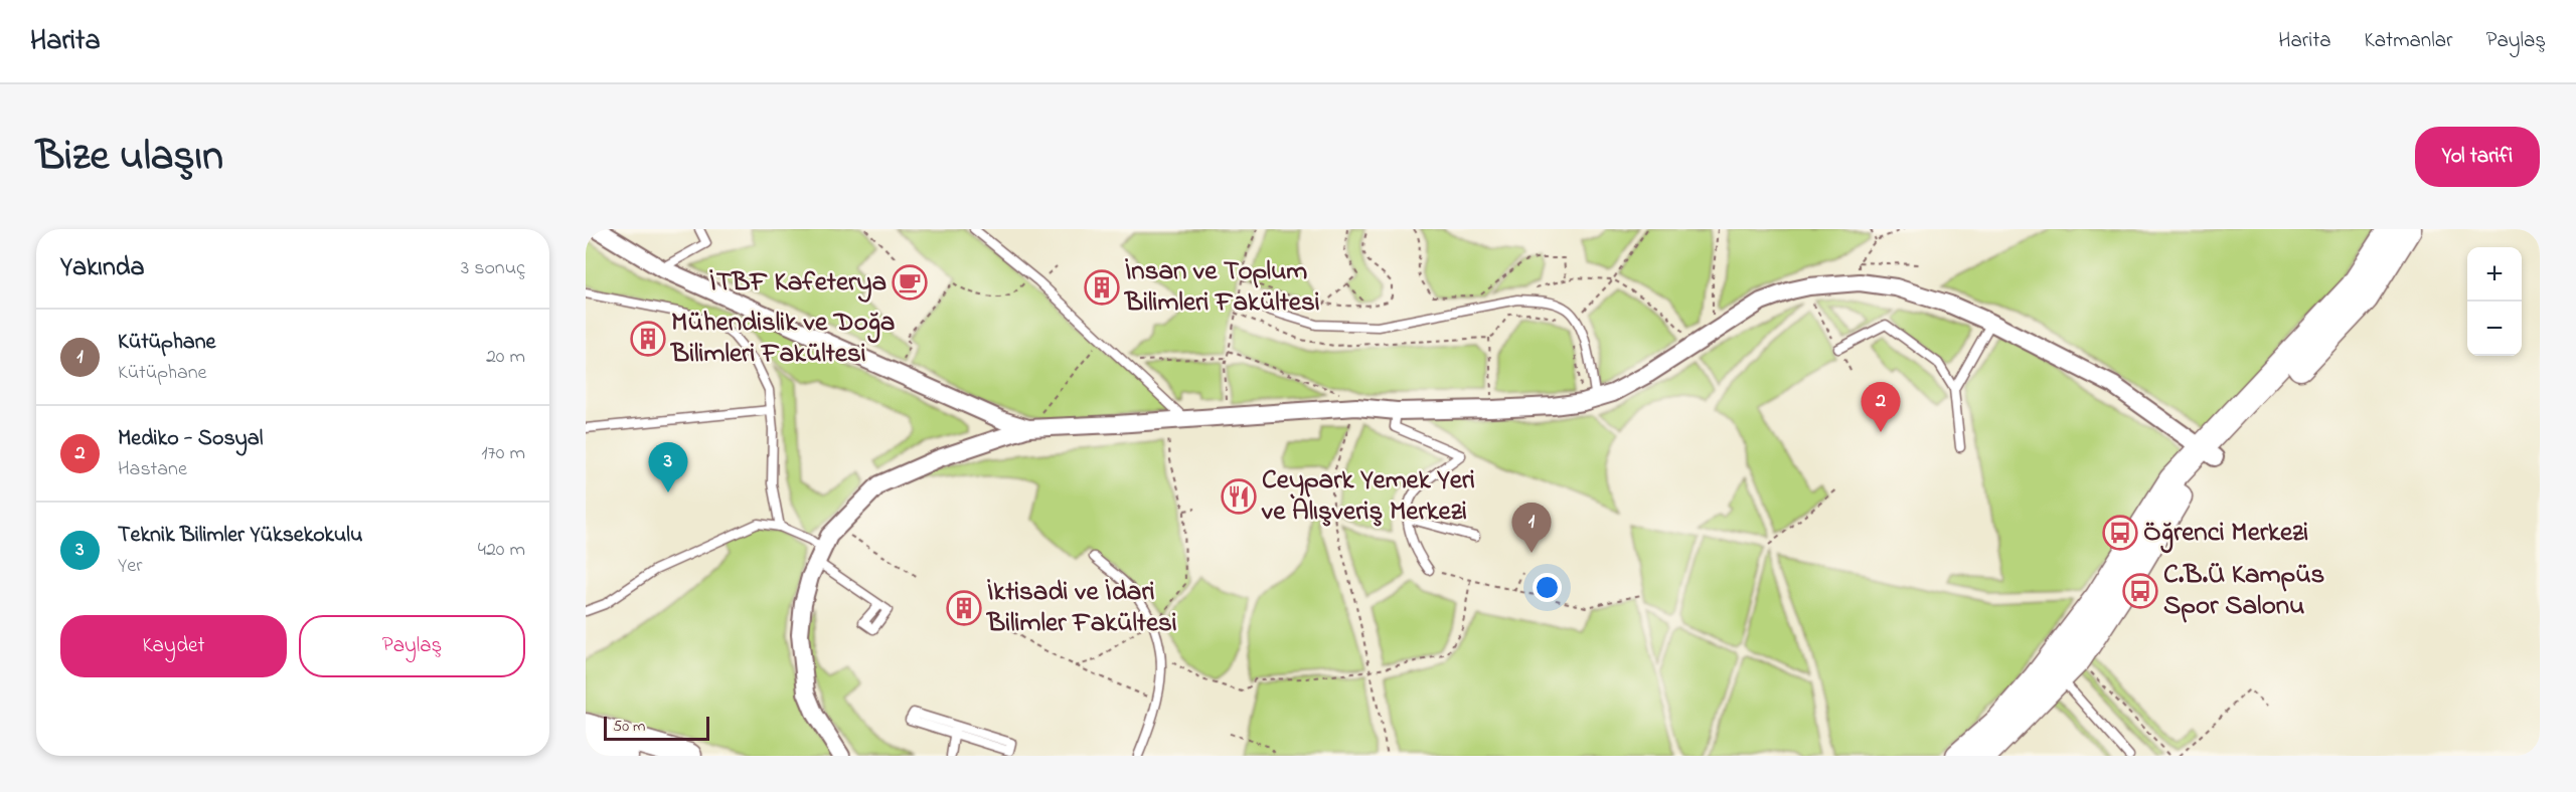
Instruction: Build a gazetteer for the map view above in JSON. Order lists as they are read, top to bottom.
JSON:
{
  "places": {
    "cafe": ["İTBF Kafeterya"],
    "building": ["İnsan ve Toplum Bilimleri Fakültesi", "Mühendislik ve Doğa Bilimleri Fakültesi", "İktisadi ve İdari Bilimler Fakültesi"],
    "restaurant": ["Ceypark Yemek Yeri ve Alışveriş Merkezi"],
    "bus stop": ["Öğrenci Merkezi", "C.B.Ü Kampüs Spor Salonu"]
  },
  "scale_bar": "50 m",
  "page": {
    "header": "Harita",
    "nav": ["Harita", "Katmanlar", "Paylaş"],
    "title": "Bize ulaşın",
    "buttons": [
      "Yol tarifi",
      ["Kaydet", "Paylaş"]
    ],
    "heading": ["Yakında", "3 sonuç"],
    "map_buttons": ["+", "−"],
    "list": [
      {
        "mark": "1",
        "name": "Kütüphane",
        "note": "Kütüphane",
        "value": "20 m"
      },
      {
        "mark": "2",
        "name": "Mediko - Sosyal",
        "note": "Hastane",
        "value": "170 m"
      },
      {
        "mark": "3",
        "name": "Teknik Bilimler Yüksekokulu",
        "note": "Yer",
        "value": "420 m"
      }
    ],
    "pins": ["2", "3", "1"],
    "scale": "50 m"
  }
}
